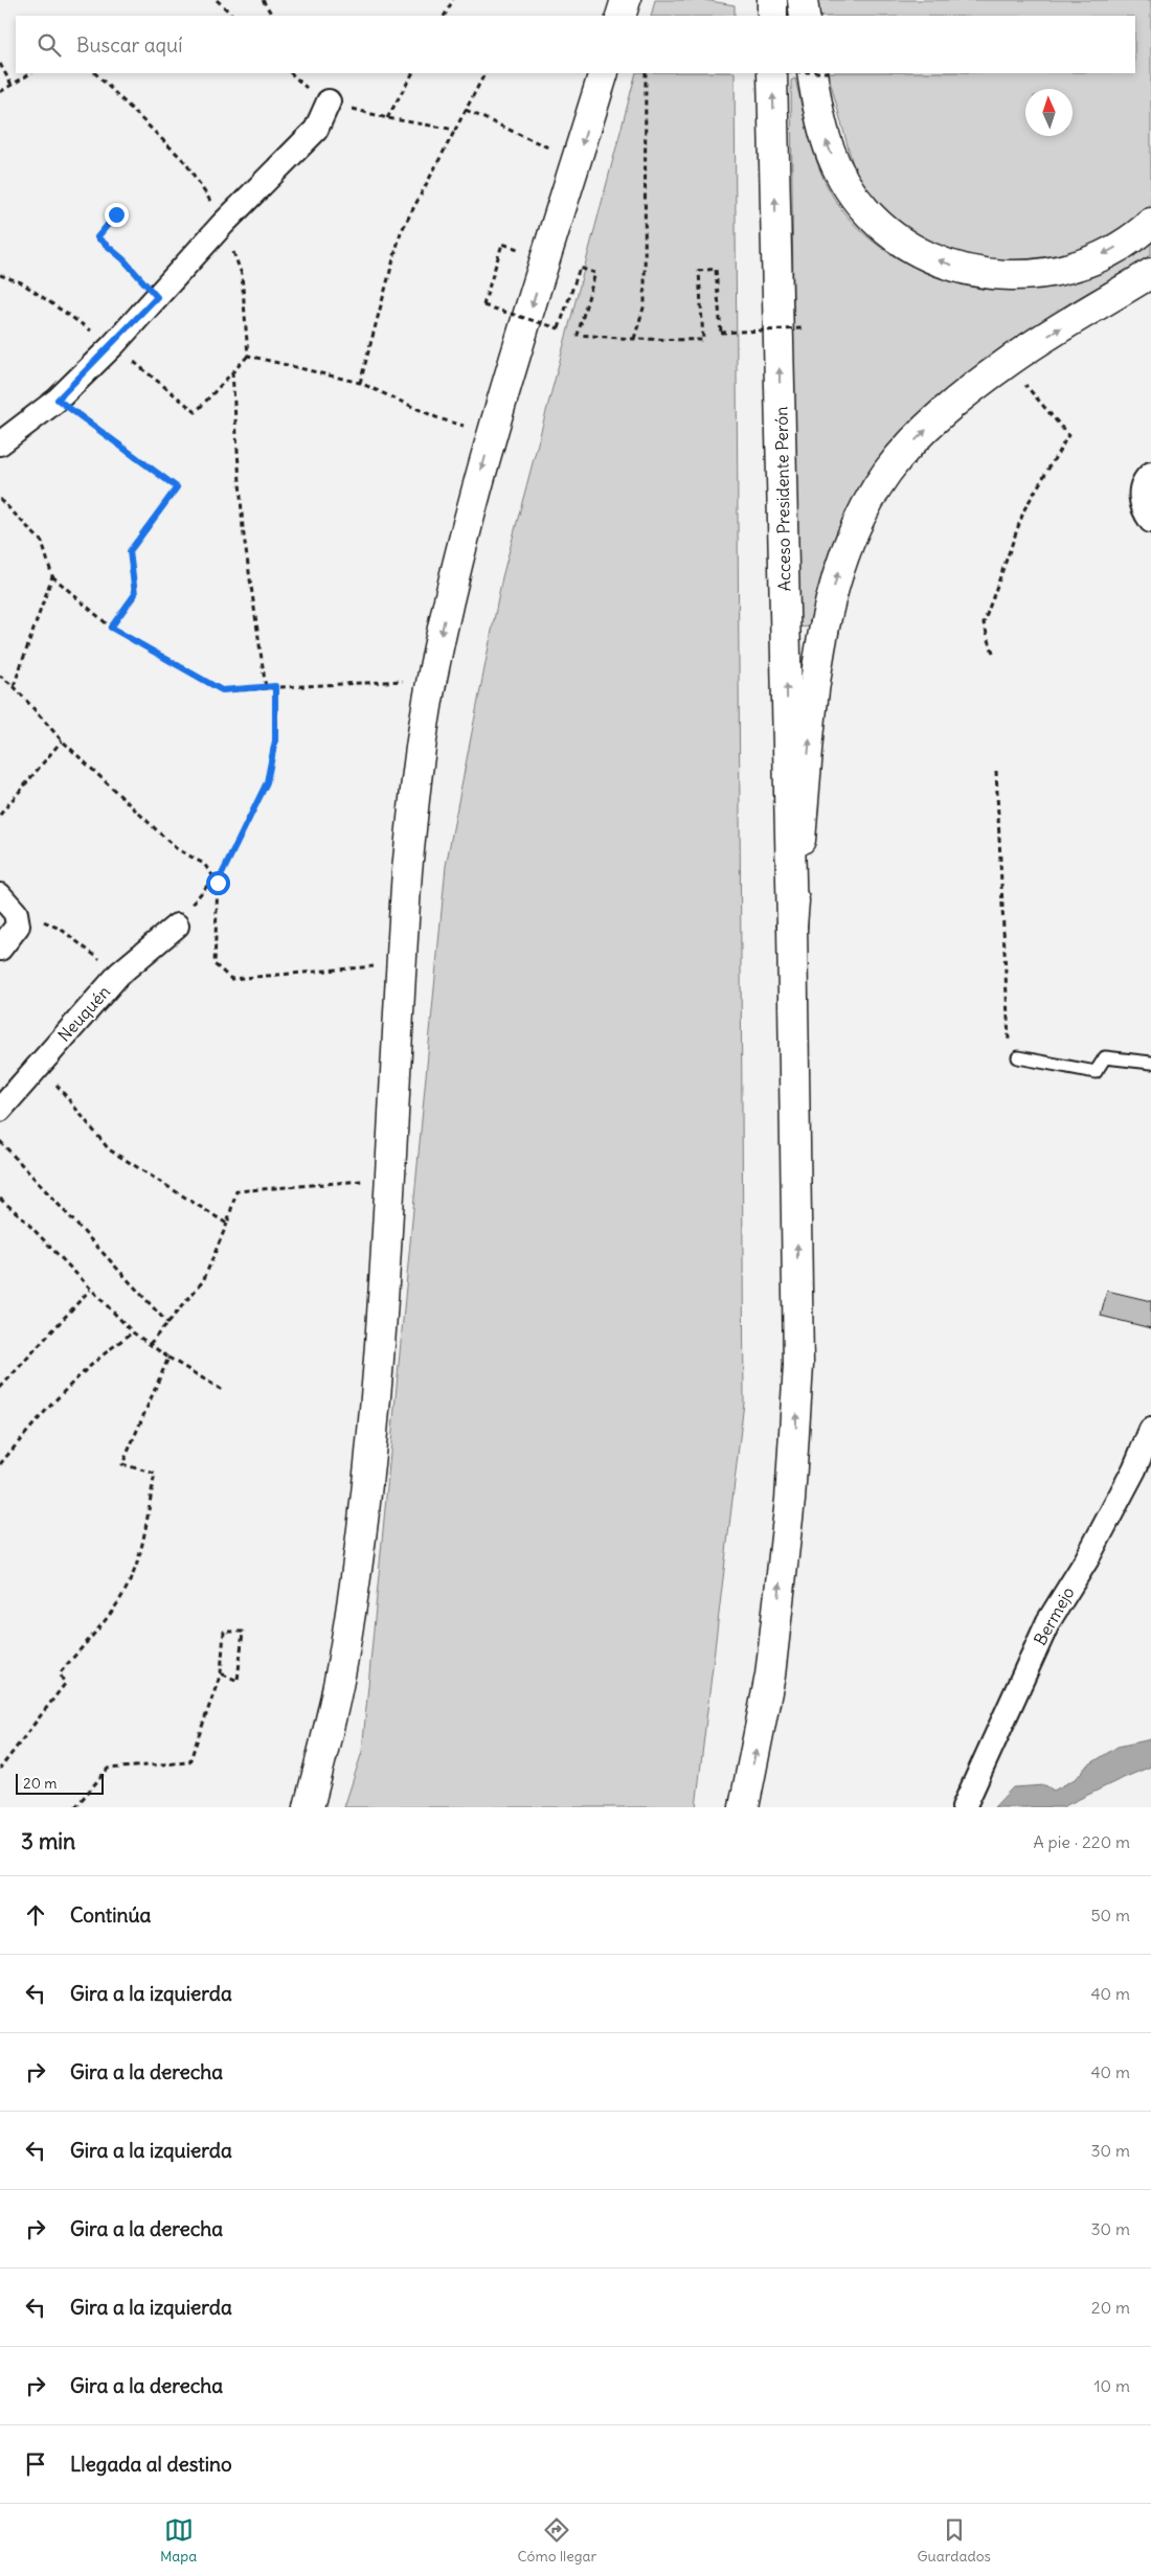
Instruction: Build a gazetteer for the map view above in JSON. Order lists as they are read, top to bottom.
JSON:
{
  "streets": {
    "main road": ["Acceso Presidente Perón"],
    "street": ["Neuquén", "Bermejo"]
  },
  "scale_bar": "20 m",
  "north": "top",
  "page": {
    "search": "Buscar aquí",
    "scale": "20 m",
    "heading": ["3 min", "A pie · 220 m"],
    "list": [
      ["Continúa", "50 m"],
      ["Gira a la izquierda", "40 m"],
      ["Gira a la derecha", "40 m"],
      ["Gira a la izquierda", "30 m"],
      ["Gira a la derecha", "30 m"],
      ["Gira a la izquierda", "20 m"],
      ["Gira a la derecha", "10 m"],
      "Llegada al destino"
    ],
    "nav": ["Mapa", "Cómo llegar", "Guardados"]
  }
}
